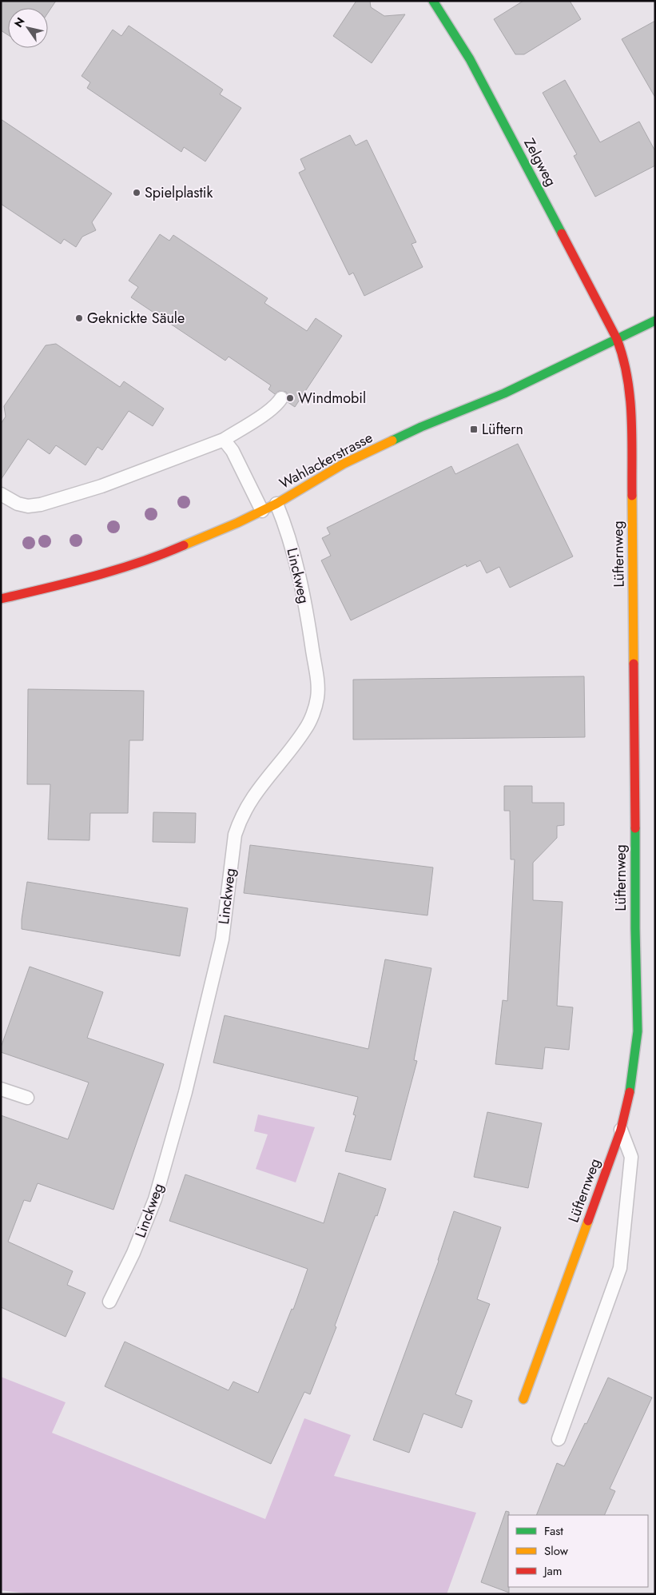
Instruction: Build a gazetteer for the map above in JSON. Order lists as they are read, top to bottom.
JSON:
{
  "streets": {
    "street": ["Zelgweg", "Wahlackerstrasse", "Lüfternweg"],
    "lane": ["Linckweg"]
  },
  "crossings": [
    ["Zelgweg", "Wahlackerstrasse"],
    ["Zelgweg", "Lüfternweg"],
    ["Wahlackerstrasse", "Lüfternweg"],
    ["Wahlackerstrasse", "Linckweg"]
  ],
  "places": {
    "other": ["Spielplastik", "Geknickte Säule", "Windmobil"],
    "transit": ["Lüftern"]
  },
  "legend": ["Fast", "Slow", "Jam"],
  "north": "top left"
}
